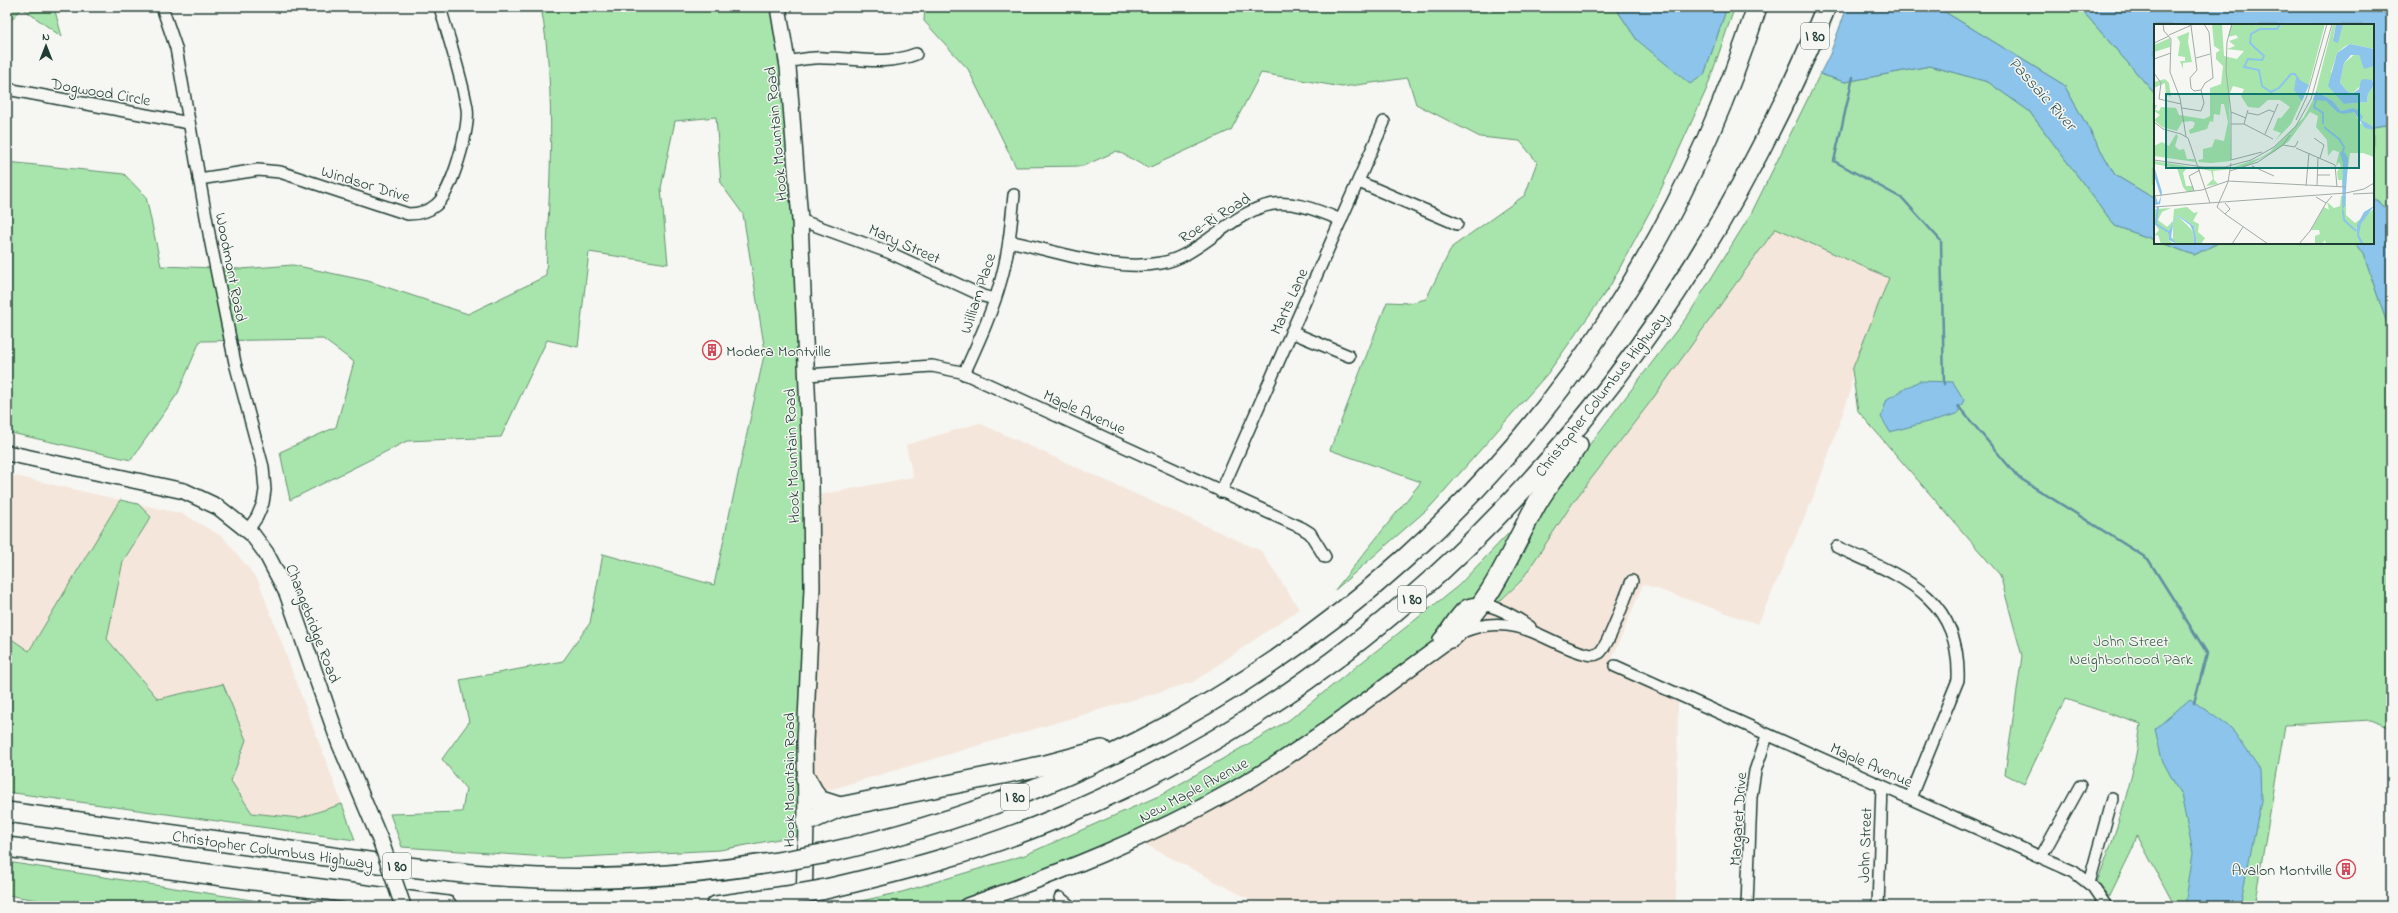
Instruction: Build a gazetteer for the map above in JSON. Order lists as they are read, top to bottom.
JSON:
{
  "streets": {
    "highway": ["I 80", "Christopher Columbus Highway"],
    "main road": ["Hook Mountain Road", "Changebridge Road", "New Maple Avenue"],
    "street": [
      "Dogwood Circle",
      "Windsor Drive",
      "Roe-Ri Road",
      "Mary Street",
      "Woodmont Road",
      "William Place",
      "Marts Lane",
      "Maple Avenue",
      "Margaret Drive",
      "John Street"
    ]
  },
  "crossings": [
    ["Dogwood Circle", "Woodmont Road"],
    ["Hook Mountain Road", "Mary Street"],
    ["Hook Mountain Road", "Maple Avenue"],
    ["Windsor Drive", "Woodmont Road"],
    ["Roe-Ri Road", "William Place"],
    ["Roe-Ri Road", "Marts Lane"],
    ["Mary Street", "William Place"],
    ["Woodmont Road", "Changebridge Road"],
    ["William Place", "Maple Avenue"],
    ["Marts Lane", "Maple Avenue"],
    ["Maple Avenue", "Margaret Drive"],
    ["Maple Avenue", "John Street"]
  ],
  "water": ["Passaic River"],
  "parks": ["John Street Neighborhood Park"],
  "places": {
    "building": ["Modera Montville", "Avalon Montville"]
  },
  "north": "top"
}
